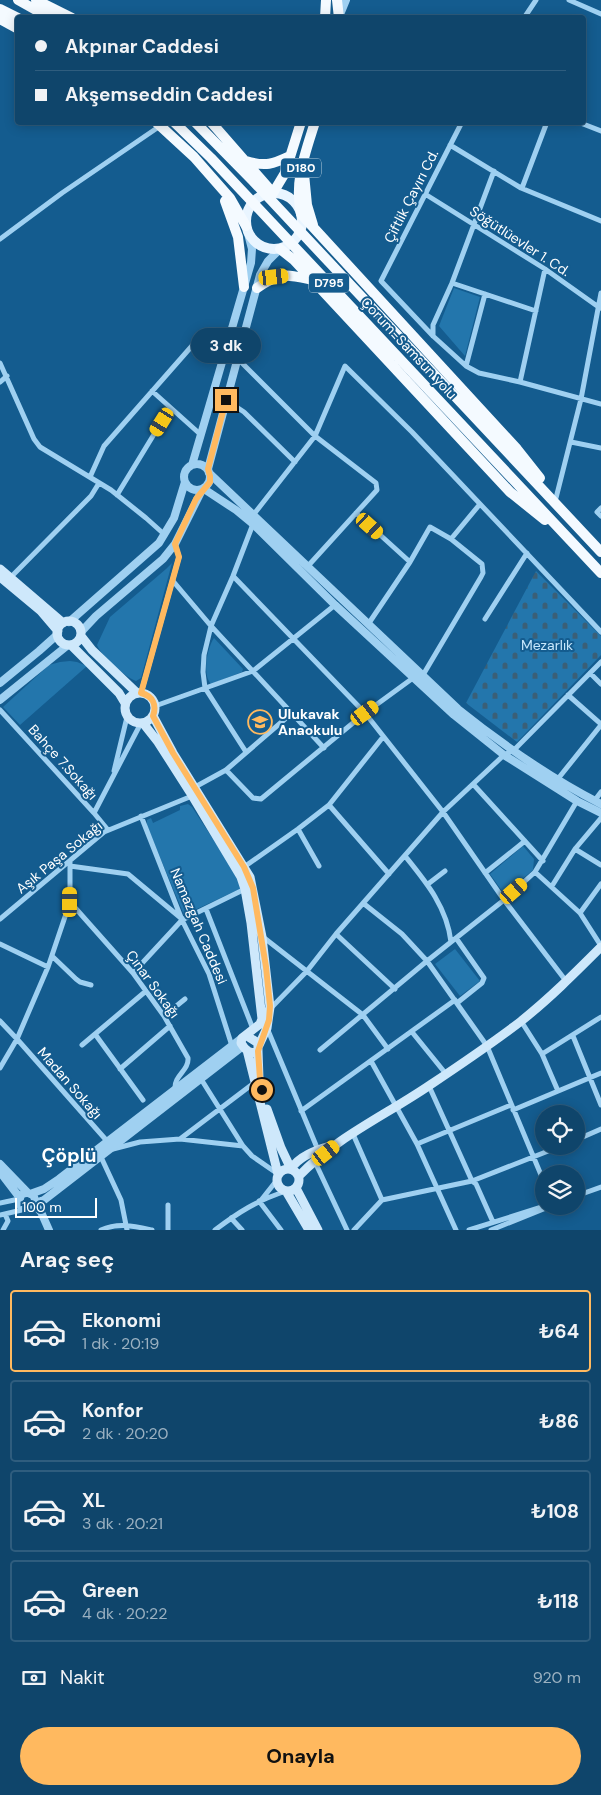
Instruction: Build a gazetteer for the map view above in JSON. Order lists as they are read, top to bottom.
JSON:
{
  "streets": {
    "highway": ["D180", "D795", "Çorum-Samsun yolu"],
    "street": [
      "Çiftlik Çayırı Cd.",
      "Söğütlüevler 1. Cd.",
      "Bahçe 7.Sokağı",
      "Aşık Paşa Sokağı",
      "Namazgah Caddesi",
      "Çınar Sokağı",
      "Madan Sokağı"
    ]
  },
  "crossings": [
    ["Çiftlik Çayırı Cd.", "Söğütlüevler 1. Cd."],
    ["Bahçe 7.Sokağı", "Aşık Paşa Sokağı"],
    ["Aşık Paşa Sokağı", "Namazgah Caddesi"]
  ],
  "districts": ["Çöplü"],
  "parks": ["Mezarlık"],
  "places": {
    "school or university": ["Ulukavak Anaokulu"]
  },
  "scale_bar": "100 m",
  "page": {
    "banner": ["Akpınar Caddesi", "Akşemseddin Caddesi"],
    "bubble": "3 dk",
    "scale": "100 m",
    "heading": "Araç seç",
    "list": [
      {
        "name": "Ekonomi",
        "note": "1 dk · 20:19",
        "value": "₺64"
      },
      {
        "name": "Konfor",
        "note": "2 dk · 20:20",
        "value": "₺86"
      },
      {
        "name": "XL",
        "note": "3 dk · 20:21",
        "value": "₺108"
      },
      {
        "name": "Green",
        "note": "4 dk · 20:22",
        "value": "₺118"
      }
    ],
    "pay": ["Nakit", "920 m"],
    "buttons": "Onayla"
  }
}
